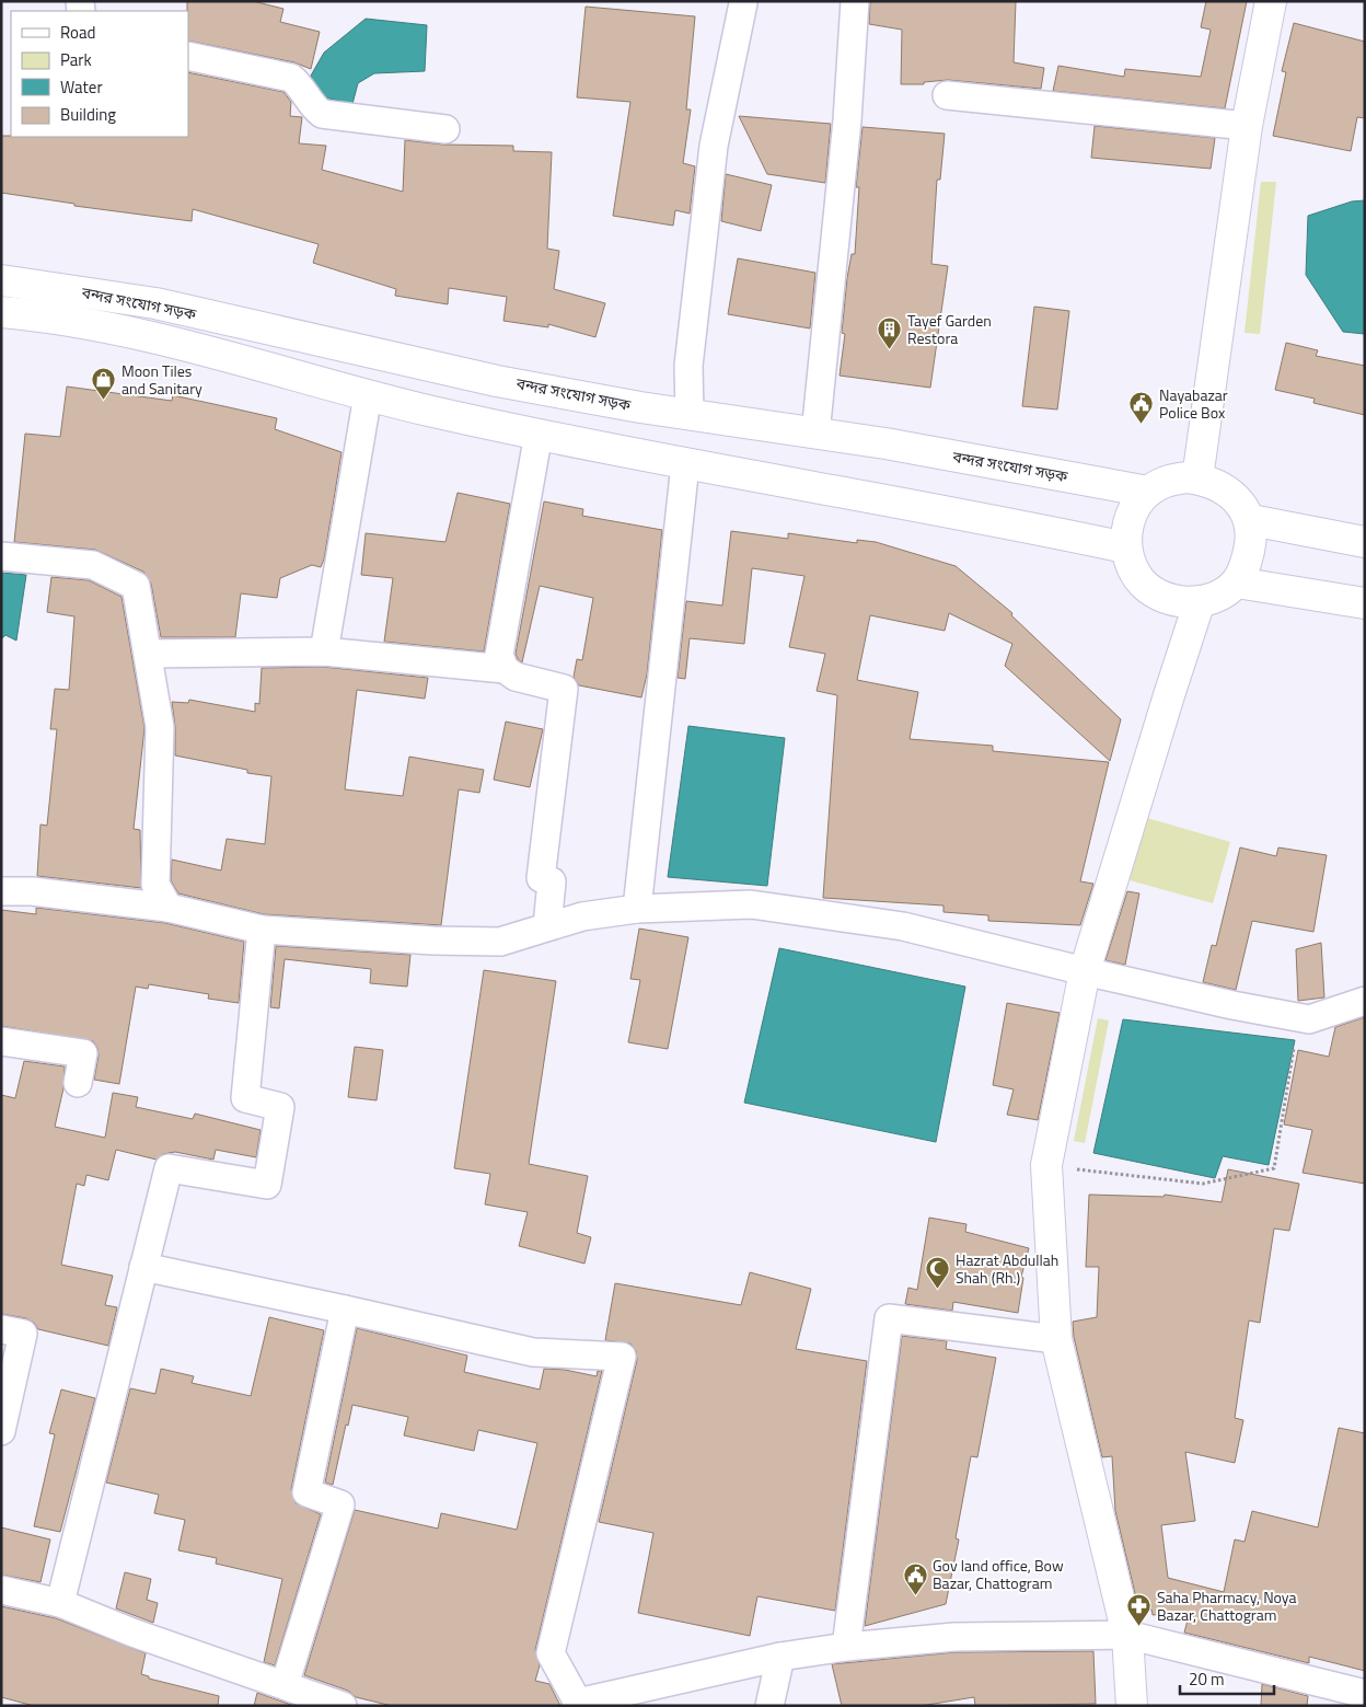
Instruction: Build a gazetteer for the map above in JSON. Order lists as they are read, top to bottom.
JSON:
{
  "streets": {
    "main road": ["বন্দর সংযোগ সড়ক"]
  },
  "places": {
    "building": ["Tayef Garden Restora"],
    "shop": ["Moon Tiles and Sanitary"],
    "public building": ["Nayabazar Police Box", "Gov land office, Bow Bazar, Chattogram"],
    "mosque": ["Hazrat Abdullah Shah (Rh.)"],
    "pharmacy": ["Saha Pharmacy, Noya Bazar, Chattogram"]
  },
  "legend": [
    "Road",
    "Park",
    "Water",
    "Building"
  ],
  "scale_bar": "20 m"
}
